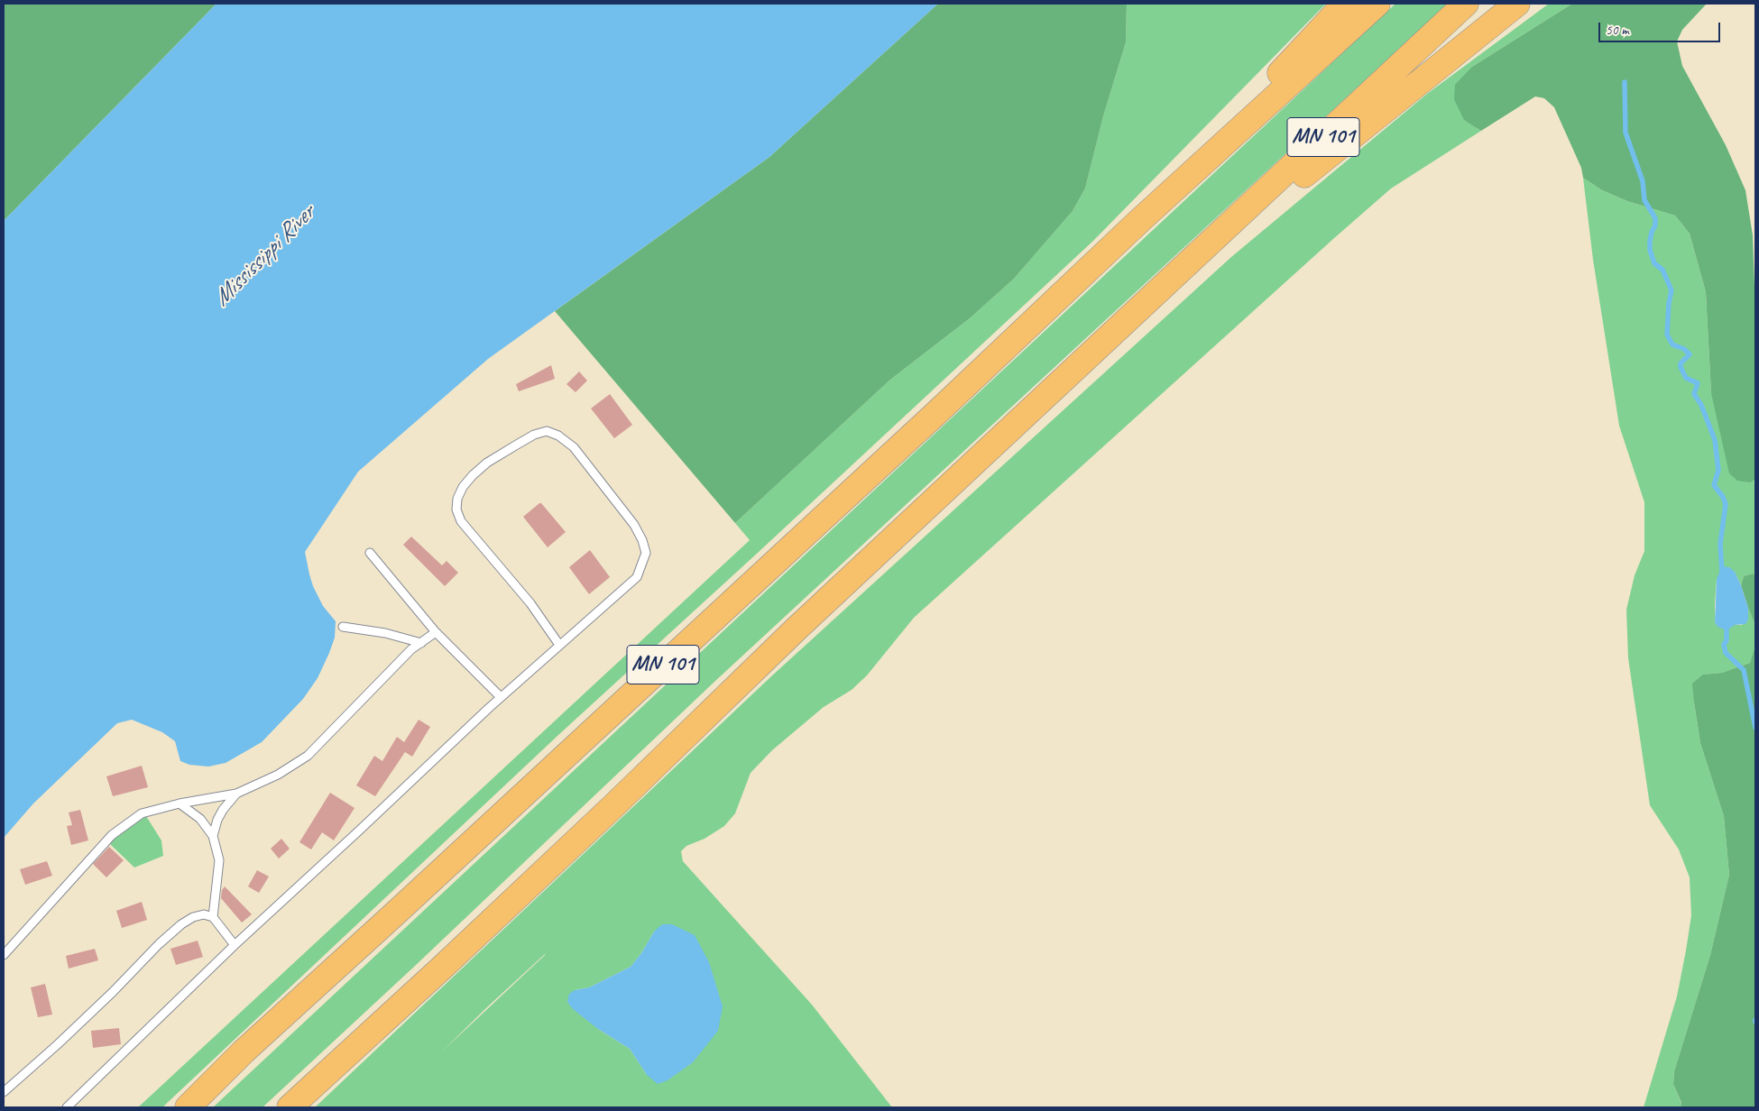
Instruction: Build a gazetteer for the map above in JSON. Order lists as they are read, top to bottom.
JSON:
{
  "streets": {
    "highway": ["MN 101"]
  },
  "water": ["Mississippi River"],
  "scale_bar": "50 m"
}
